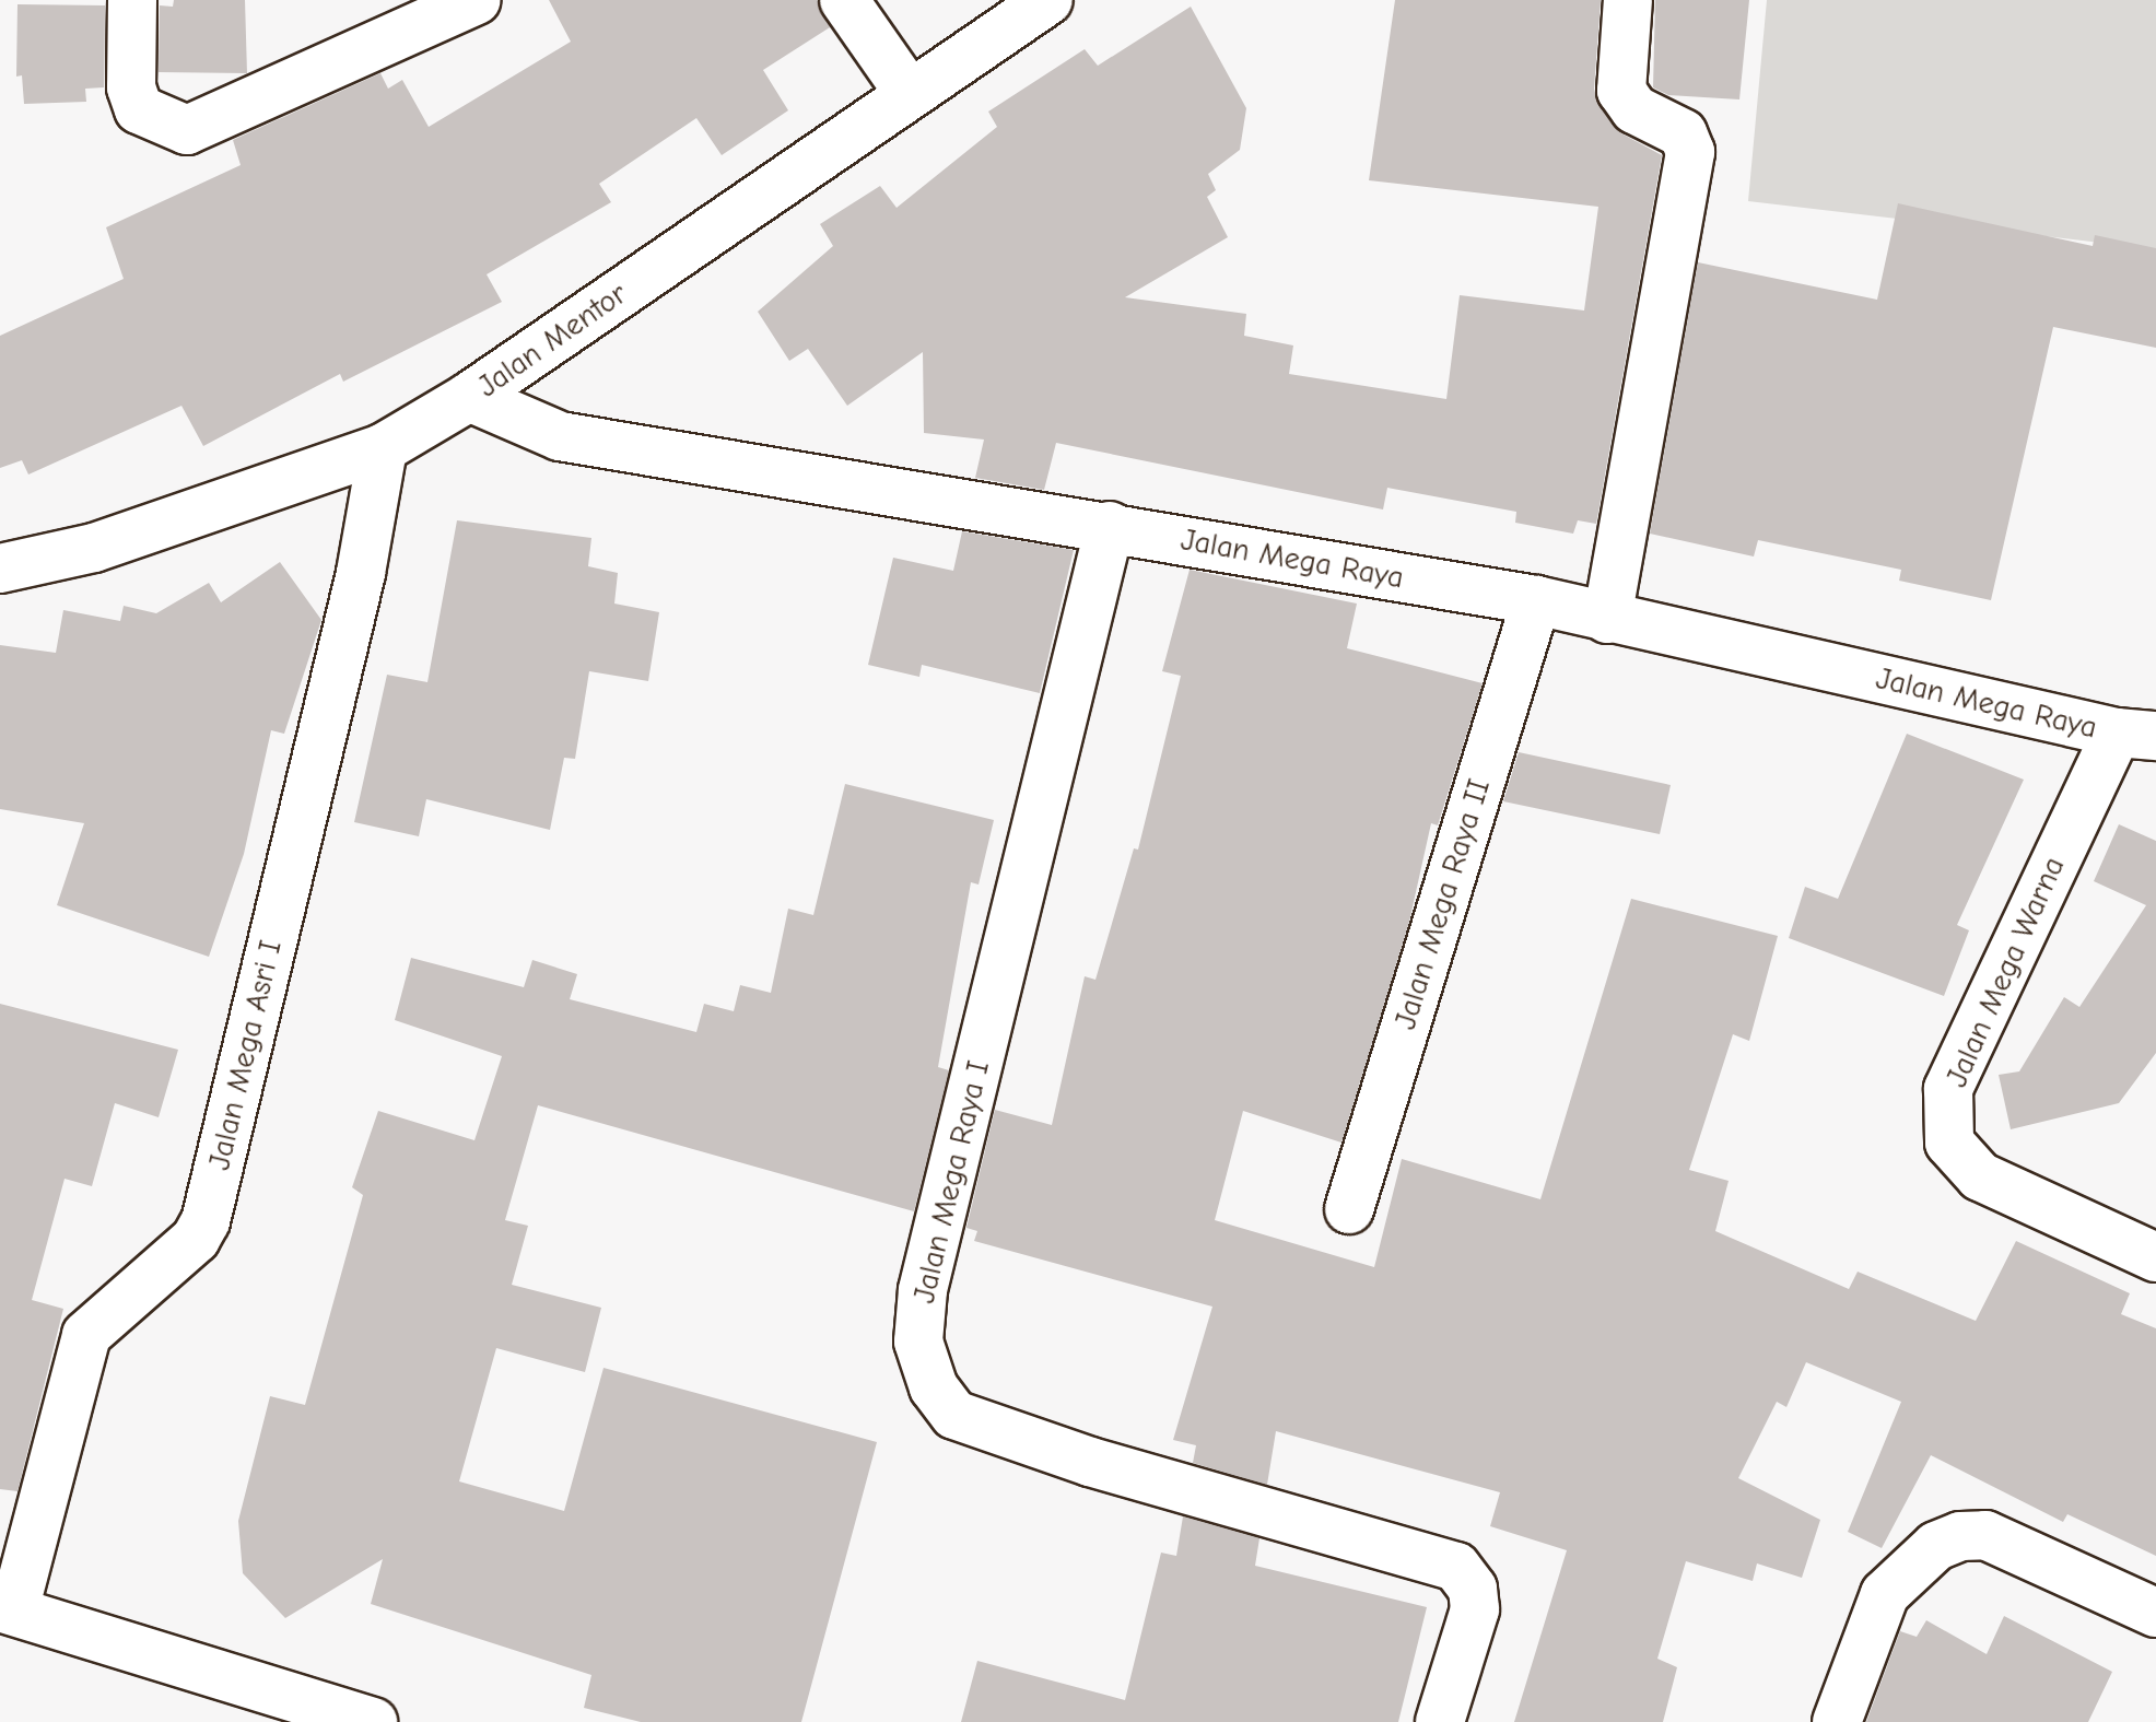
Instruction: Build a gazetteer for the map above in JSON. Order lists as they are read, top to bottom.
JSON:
{
  "streets": {
    "street": [
      "Jalan Mentor",
      "Jalan Mega Raya",
      "Jalan Mega Raya II",
      "Jalan Mega Warna",
      "Jalan Mega Asri I",
      "Jalan Mega Raya I"
    ]
  },
  "crossings": [
    ["Jalan Mentor", "Jalan Mega Raya"],
    ["Jalan Mentor", "Jalan Mega Asri I"],
    ["Jalan Mega Raya", "Jalan Mega Raya II"],
    ["Jalan Mega Raya", "Jalan Mega Warna"],
    ["Jalan Mega Raya", "Jalan Mega Raya I"]
  ]
}
